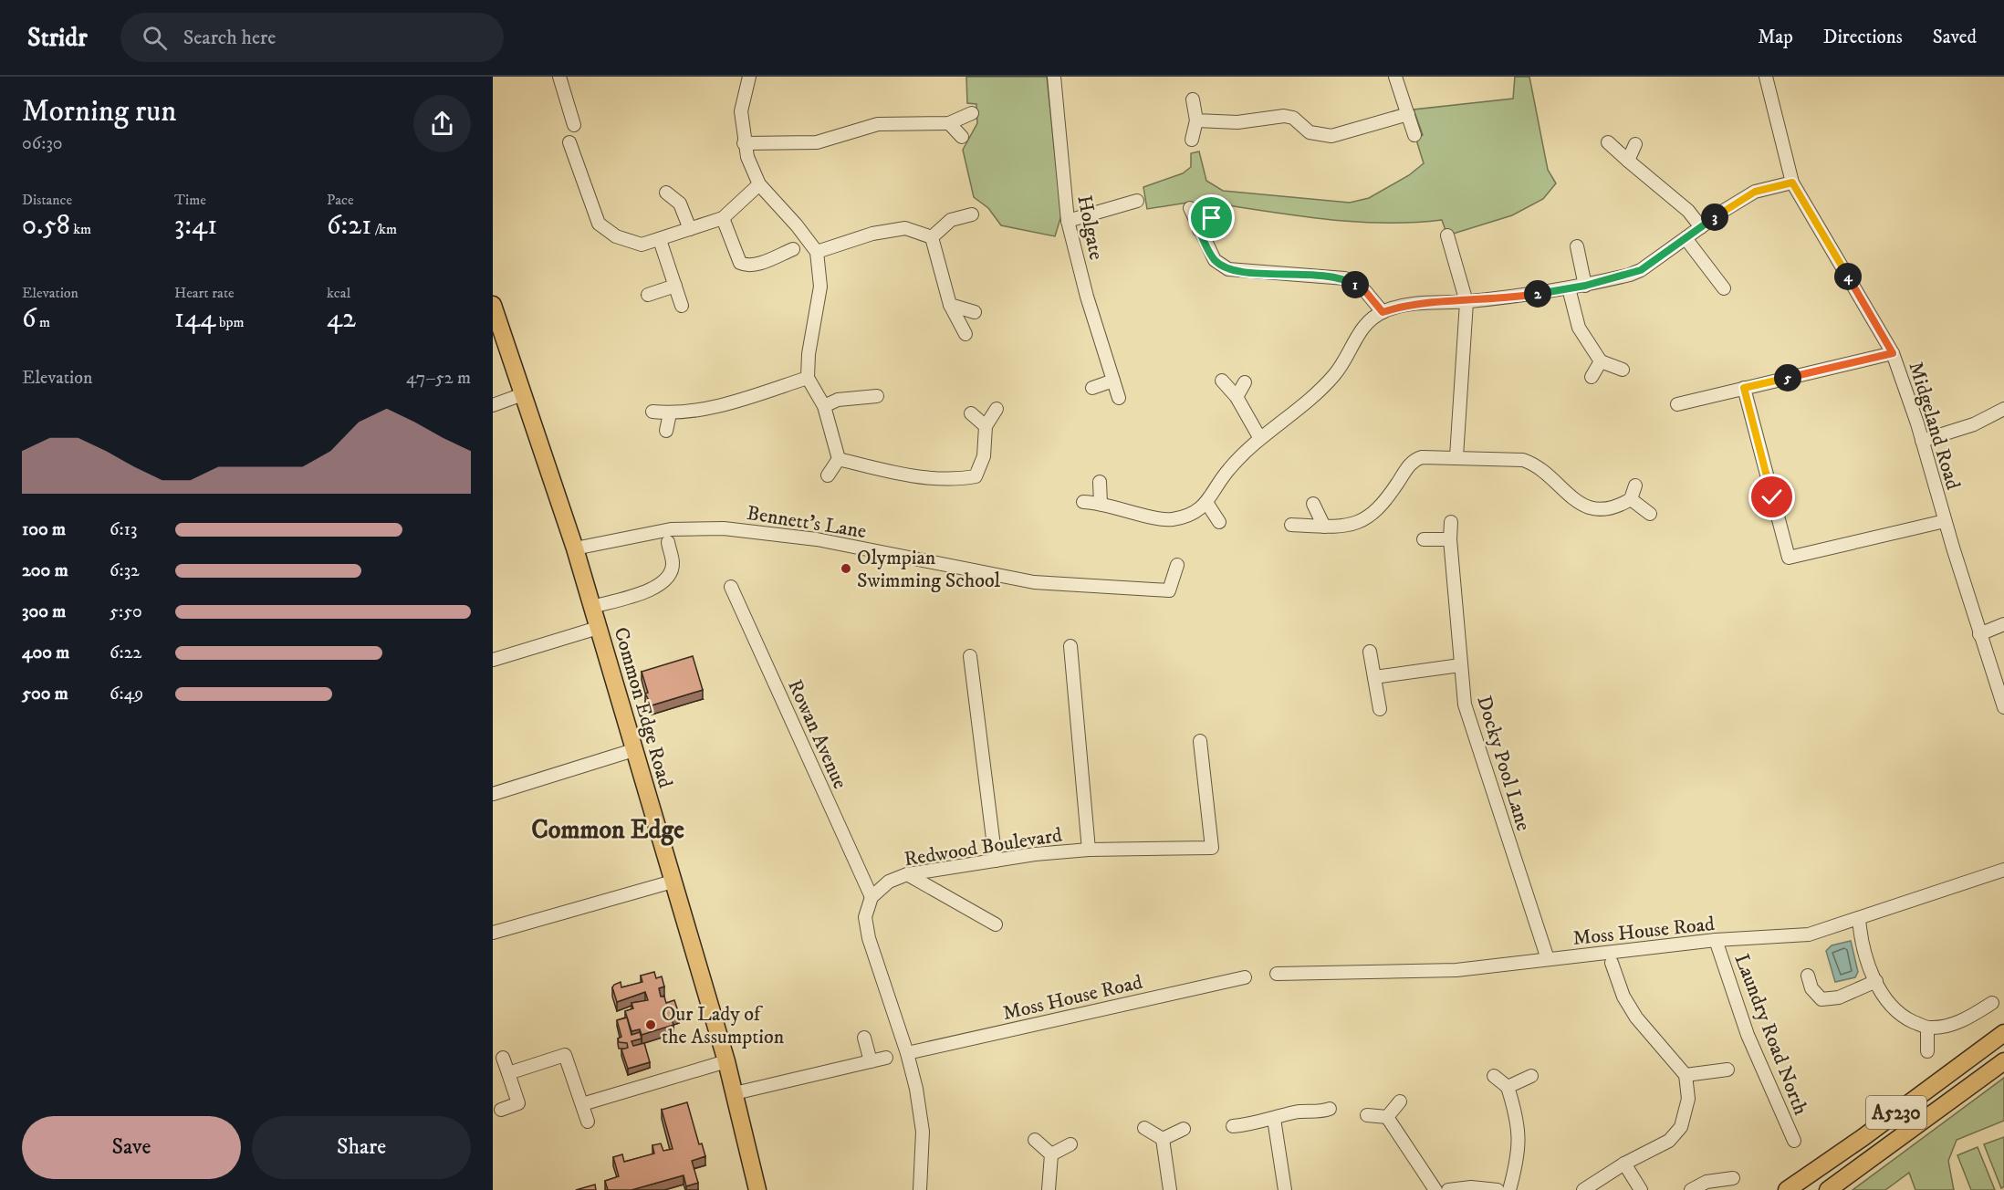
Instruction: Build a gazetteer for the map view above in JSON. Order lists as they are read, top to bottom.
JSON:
{
  "streets": {
    "main road": ["Common Edge Road", "A5230"],
    "street": [
      "Holgate",
      "Midgeland Road",
      "Bennett's Lane",
      "Rowan Avenue",
      "Docky Pool Lane",
      "Redwood Boulevard",
      "Moss House Road",
      "Laundry Road North"
    ]
  },
  "crossings": [
    ["Bennett's Lane", "Common Edge Road"],
    ["Rowan Avenue", "Redwood Boulevard"],
    ["Docky Pool Lane", "Moss House Road"],
    ["Moss House Road", "Laundry Road North"]
  ],
  "districts": ["Common Edge"],
  "places": ["Olympian Swimming School", "Our Lady of the Assumption"],
  "page": {
    "header": "Stridr",
    "search": "Search here",
    "nav": ["Map", "Directions", "Saved"],
    "heading": ["Morning run", "06:30"],
    "stats": [
      ["Distance", "0.58 km"],
      ["Time", "3:41"],
      ["Pace", "6:21 /km"],
      ["Elevation", "6 m"],
      ["Heart rate", "144 bpm"],
      ["kcal", "42"]
    ],
    "pins": [
      "3",
      "4",
      "1",
      "2",
      "5"
    ],
    "chart": ["Elevation", "47–52 m"],
    "list": [
      {
        "name": "100 m",
        "note": "6:13"
      },
      {
        "name": "200 m",
        "note": "6:32"
      },
      {
        "name": "300 m",
        "note": "5:50"
      },
      {
        "name": "400 m",
        "note": "6:22"
      },
      {
        "name": "500 m",
        "note": "6:49"
      }
    ],
    "buttons": ["Save", "Share"]
  }
}
